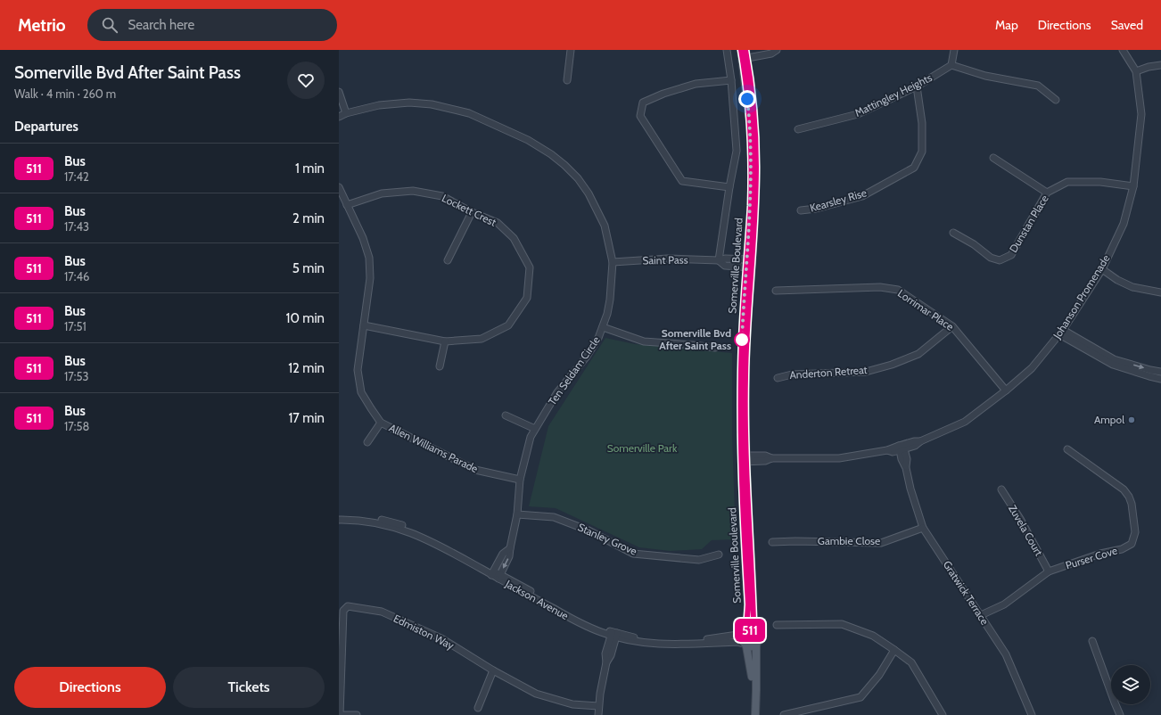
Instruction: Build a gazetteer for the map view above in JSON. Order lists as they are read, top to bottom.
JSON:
{
  "streets": {
    "main road": ["Somerville Boulevard"],
    "street": [
      "Mattingley Heights",
      "Kearsley Rise",
      "Lockett Crest",
      "Dunstan Place",
      "Saint Pass",
      "Johanson Promenade",
      "Lorrimar Place",
      "Ten Seldam Circle",
      "Anderton Retreat",
      "Allen Williams Parade",
      "Zuvela Court",
      "Stanley Grove",
      "Gambie Close",
      "Purser Cove",
      "Gratwick Terrace",
      "Jackson Avenue",
      "Edmiston Way"
    ]
  },
  "crossings": [
    ["Mattingley Heights", "Kearsley Rise"],
    ["Lockett Crest", "Allen Williams Parade"],
    ["Dunstan Place", "Johanson Promenade"],
    ["Saint Pass", "Somerville Boulevard"],
    ["Saint Pass", "Ten Seldam Circle"],
    ["Somerville Boulevard", "Jackson Avenue"],
    ["Johanson Promenade", "Lorrimar Place"],
    ["Johanson Promenade", "Gratwick Terrace"],
    ["Lorrimar Place", "Anderton Retreat"],
    ["Ten Seldam Circle", "Allen Williams Parade"],
    ["Ten Seldam Circle", "Stanley Grove"],
    ["Ten Seldam Circle", "Jackson Avenue"],
    ["Zuvela Court", "Purser Cove"],
    ["Gambie Close", "Gratwick Terrace"],
    ["Purser Cove", "Gratwick Terrace"]
  ],
  "parks": ["Somerville Park"],
  "places": ["Somerville Bvd After Saint Pass", "Ampol"],
  "lines": ["bus line 511"],
  "page": {
    "header": "Metrio",
    "search": "Search here",
    "nav": ["Map", "Directions", "Saved"],
    "heading": [
      ["Somerville Bvd After Saint Pass", "Walk · 4 min · 260 m"],
      "Departures"
    ],
    "on_map": "511",
    "list": [
      {
        "mark": "511",
        "name": "Bus",
        "note": "17:42",
        "value": "1 min"
      },
      {
        "mark": "511",
        "name": "Bus",
        "note": "17:43",
        "value": "2 min"
      },
      {
        "mark": "511",
        "name": "Bus",
        "note": "17:46",
        "value": "5 min"
      },
      {
        "mark": "511",
        "name": "Bus",
        "note": "17:51",
        "value": "10 min"
      },
      {
        "mark": "511",
        "name": "Bus",
        "note": "17:53",
        "value": "12 min"
      },
      {
        "mark": "511",
        "name": "Bus",
        "note": "17:58",
        "value": "17 min"
      }
    ],
    "buttons": ["Directions", "Tickets"]
  }
}
